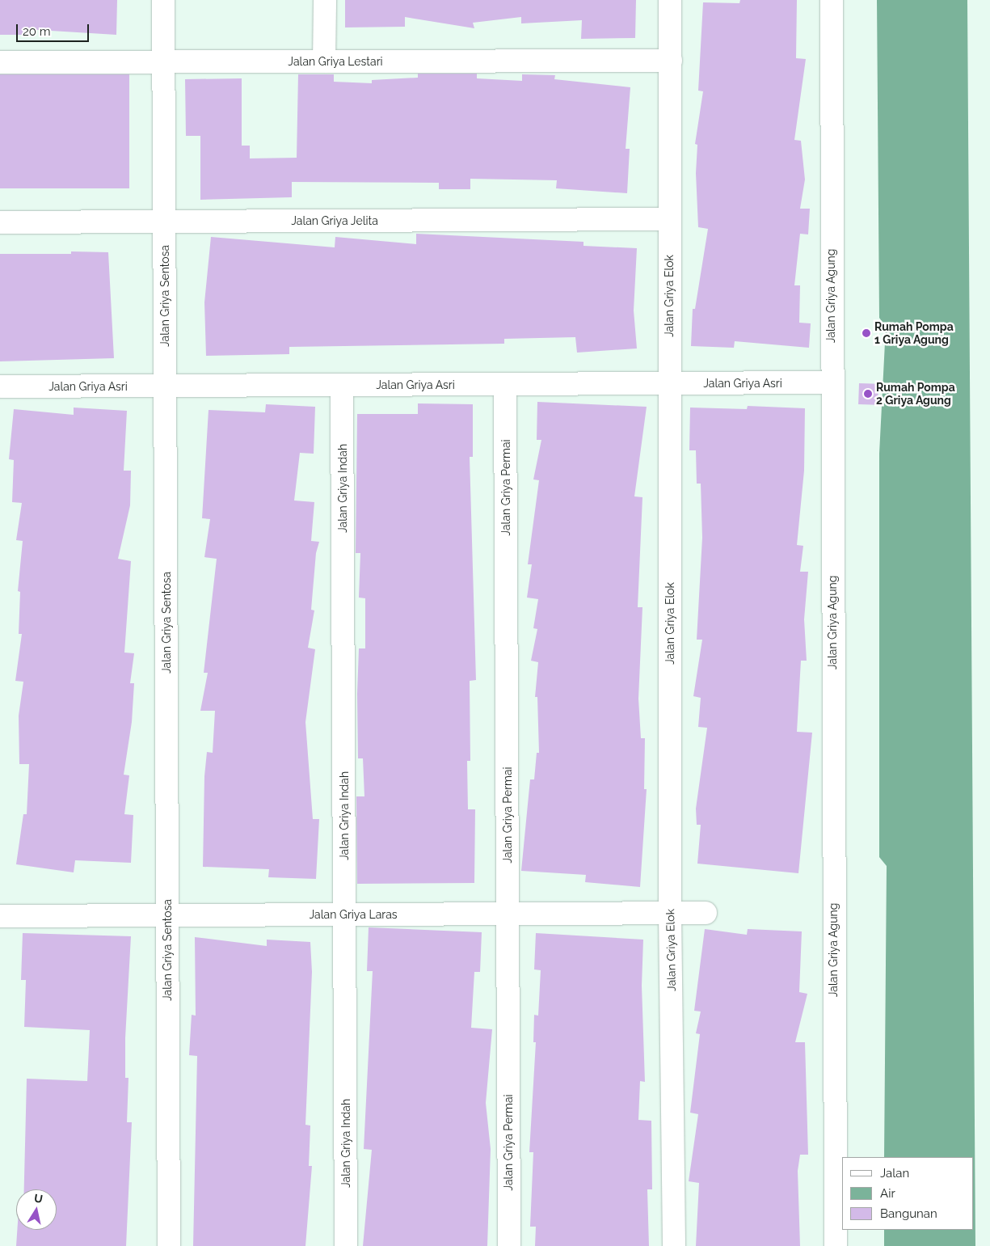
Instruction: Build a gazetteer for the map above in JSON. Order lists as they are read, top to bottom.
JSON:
{
  "streets": {
    "street": [
      "Jalan Griya Lestari",
      "Jalan Griya Jelita",
      "Jalan Griya Sentosa",
      "Jalan Griya Elok",
      "Jalan Griya Agung",
      "Jalan Griya Asri",
      "Jalan Griya Permai",
      "Jalan Griya Indah",
      "Jalan Griya Laras"
    ]
  },
  "crossings": [
    ["Jalan Griya Lestari", "Jalan Griya Sentosa"],
    ["Jalan Griya Lestari", "Jalan Griya Elok"],
    ["Jalan Griya Jelita", "Jalan Griya Sentosa"],
    ["Jalan Griya Jelita", "Jalan Griya Elok"],
    ["Jalan Griya Sentosa", "Jalan Griya Asri"],
    ["Jalan Griya Sentosa", "Jalan Griya Laras"],
    ["Jalan Griya Elok", "Jalan Griya Asri"],
    ["Jalan Griya Elok", "Jalan Griya Laras"],
    ["Jalan Griya Agung", "Jalan Griya Asri"],
    ["Jalan Griya Asri", "Jalan Griya Permai"],
    ["Jalan Griya Asri", "Jalan Griya Indah"],
    ["Jalan Griya Permai", "Jalan Griya Laras"],
    ["Jalan Griya Indah", "Jalan Griya Laras"]
  ],
  "places": ["Rumah Pompa 1 Griya Agung", "Rumah Pompa 2 Griya Agung"],
  "legend": ["Jalan", "Air", "Bangunan"],
  "scale_bar": "20 m",
  "north": "top"
}
